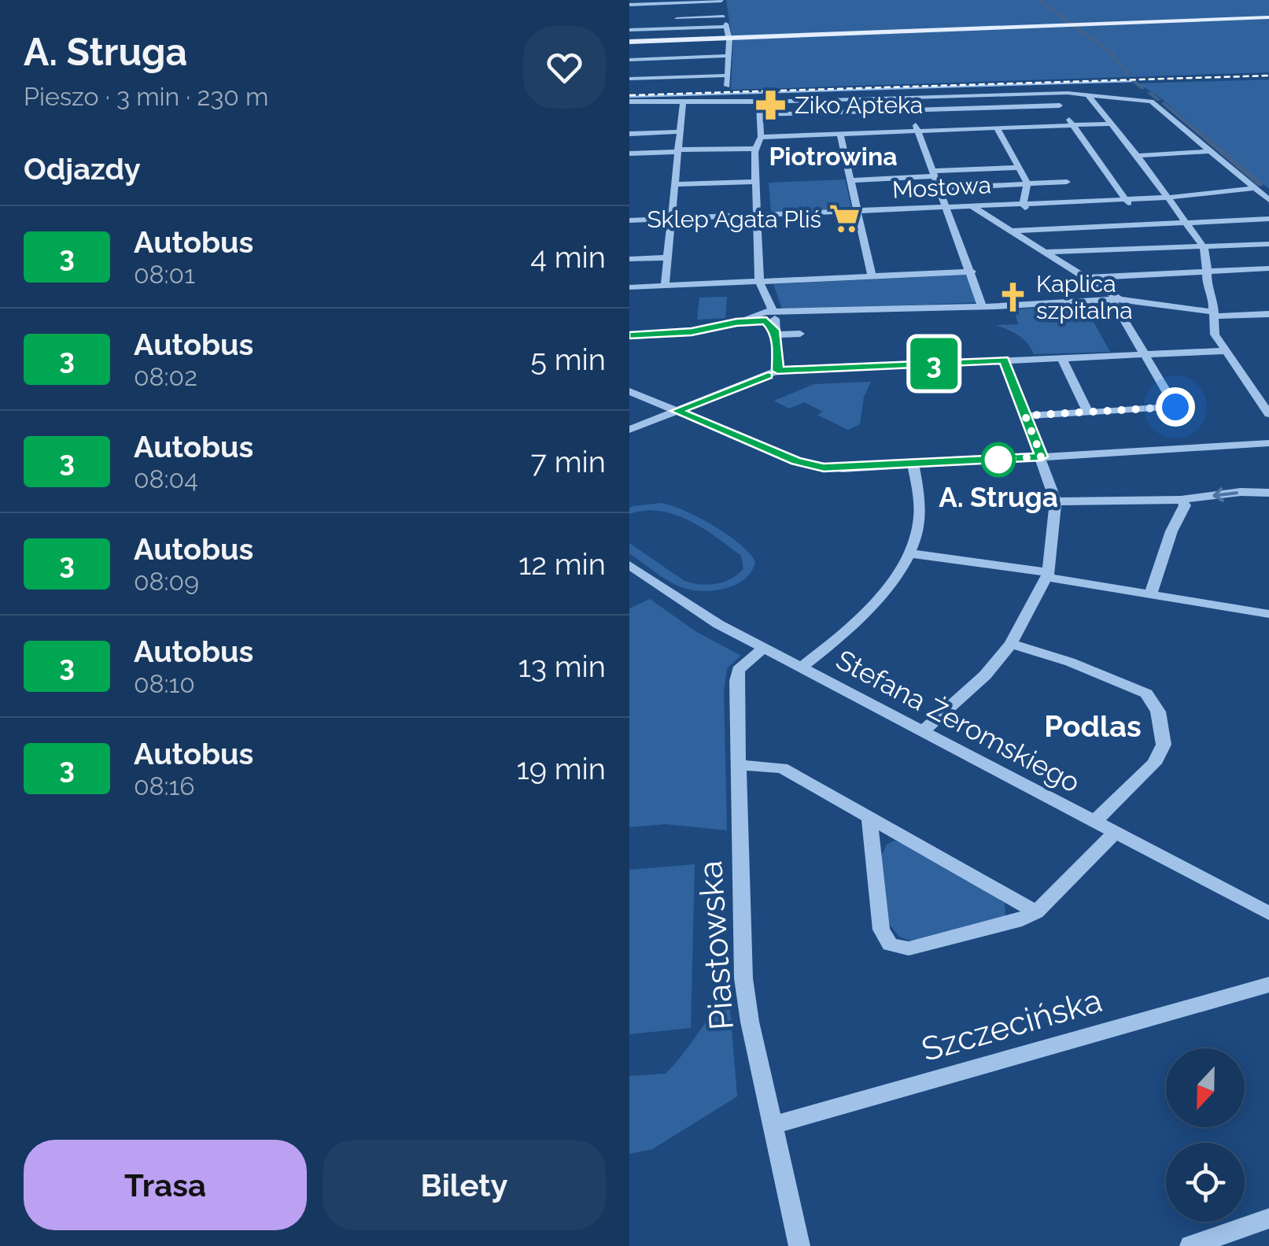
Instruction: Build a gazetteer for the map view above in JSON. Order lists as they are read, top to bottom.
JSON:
{
  "streets": {
    "street": [
      "Mostowa",
      "Stefana Żeromskiego",
      "Piastowska",
      "Szczecińska"
    ]
  },
  "crossings": [
    ["Stefana Żeromskiego", "Piastowska"],
    ["Piastowska", "Szczecińska"]
  ],
  "districts": ["Piotrowina", "Podlas"],
  "places": {
    "pharmacy": ["Ziko Apteka"],
    "supermarket": ["Sklep Agata Pliś"],
    "church": ["Kaplica szpitalna"],
    "other": ["A. Struga"]
  },
  "lines": ["bus line 3"],
  "north": "bottom",
  "page": {
    "heading": [
      ["A. Struga", "Pieszo · 3 min · 230 m"],
      "Odjazdy"
    ],
    "on_map": "3",
    "list": [
      {
        "mark": "3",
        "name": "Autobus",
        "note": "08:01",
        "value": "4 min"
      },
      {
        "mark": "3",
        "name": "Autobus",
        "note": "08:02",
        "value": "5 min"
      },
      {
        "mark": "3",
        "name": "Autobus",
        "note": "08:04",
        "value": "7 min"
      },
      {
        "mark": "3",
        "name": "Autobus",
        "note": "08:09",
        "value": "12 min"
      },
      {
        "mark": "3",
        "name": "Autobus",
        "note": "08:10",
        "value": "13 min"
      },
      {
        "mark": "3",
        "name": "Autobus",
        "note": "08:16",
        "value": "19 min"
      }
    ],
    "buttons": ["Trasa", "Bilety"]
  }
}
